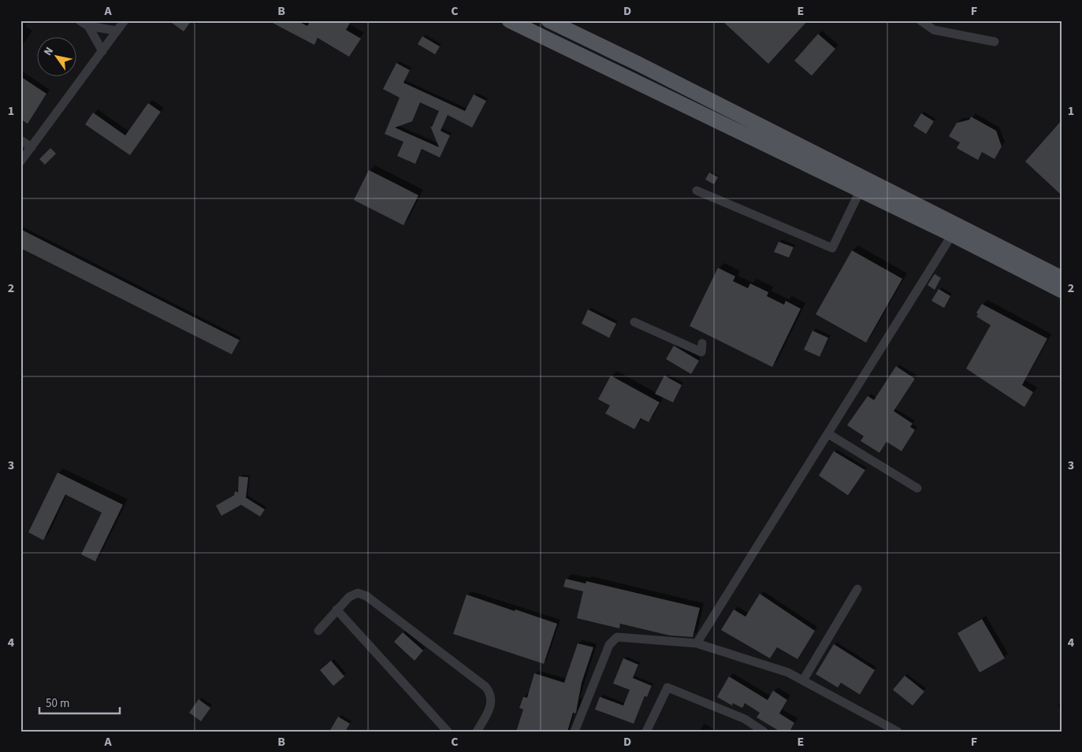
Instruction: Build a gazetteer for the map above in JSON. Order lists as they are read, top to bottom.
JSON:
{
  "scale_bar": "50 m",
  "north": "top left",
  "grid": {
    "columns": [
      "A",
      "B",
      "C",
      "D",
      "E",
      "F"
    ],
    "rows": [
      "1",
      "2",
      "3",
      "4"
    ]
  }
}
